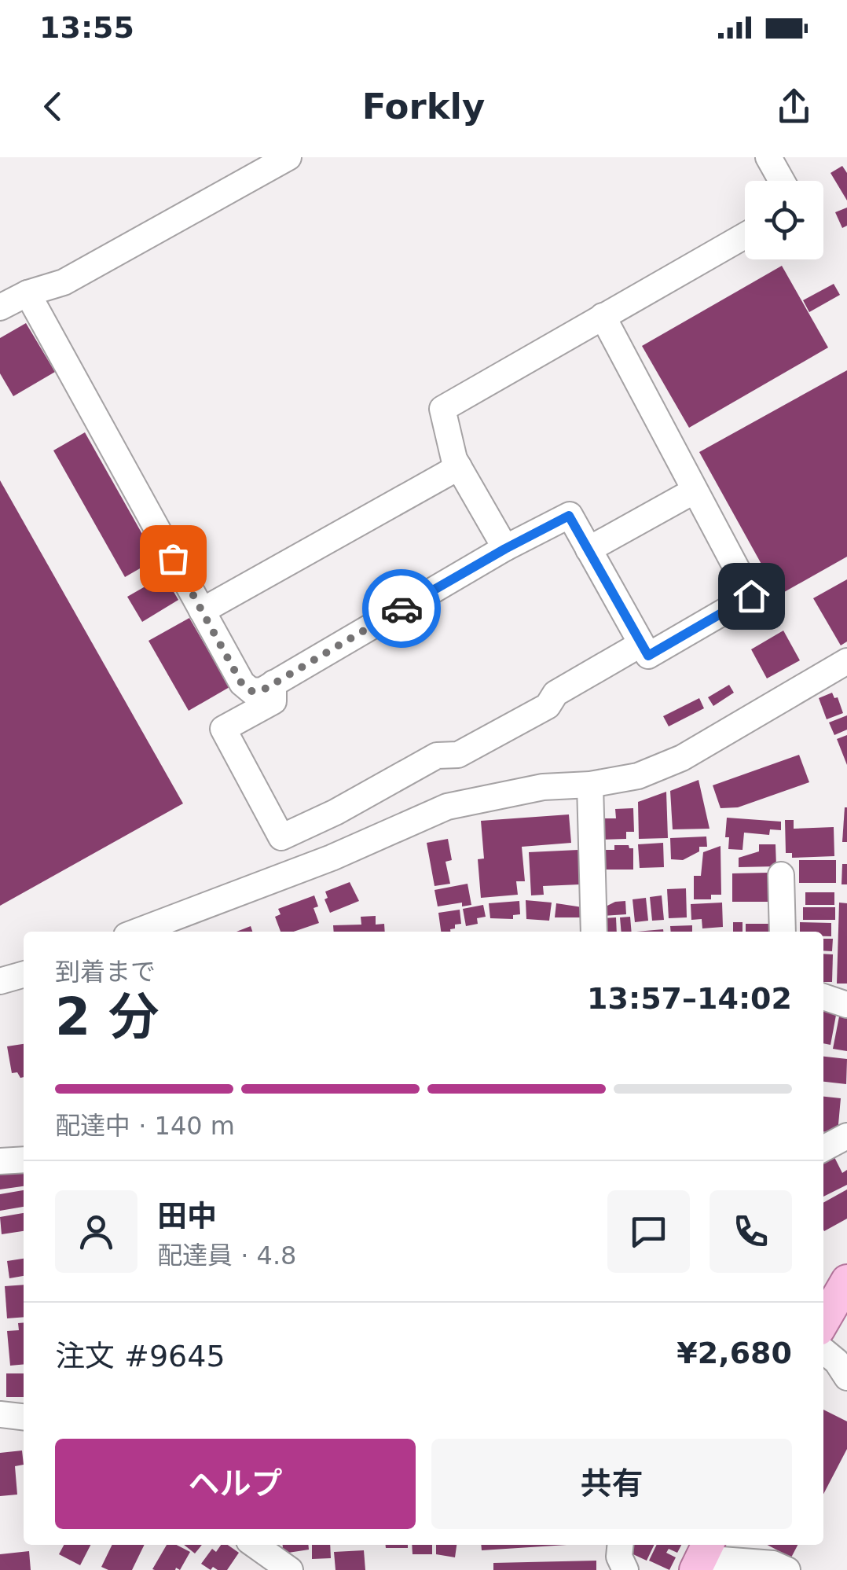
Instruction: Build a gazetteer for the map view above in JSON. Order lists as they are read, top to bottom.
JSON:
{
  "page": {
    "status": "13:55",
    "header": "Forkly",
    "heading": ["2 分", "到着まで", "13:57–14:02"],
    "panel": [
      "田中",
      "配達員 · 4.8",
      "注文 #9645",
      "¥2,680"
    ],
    "bar": "配達中 · 140 m",
    "buttons": ["ヘルプ", "共有"]
  }
}
